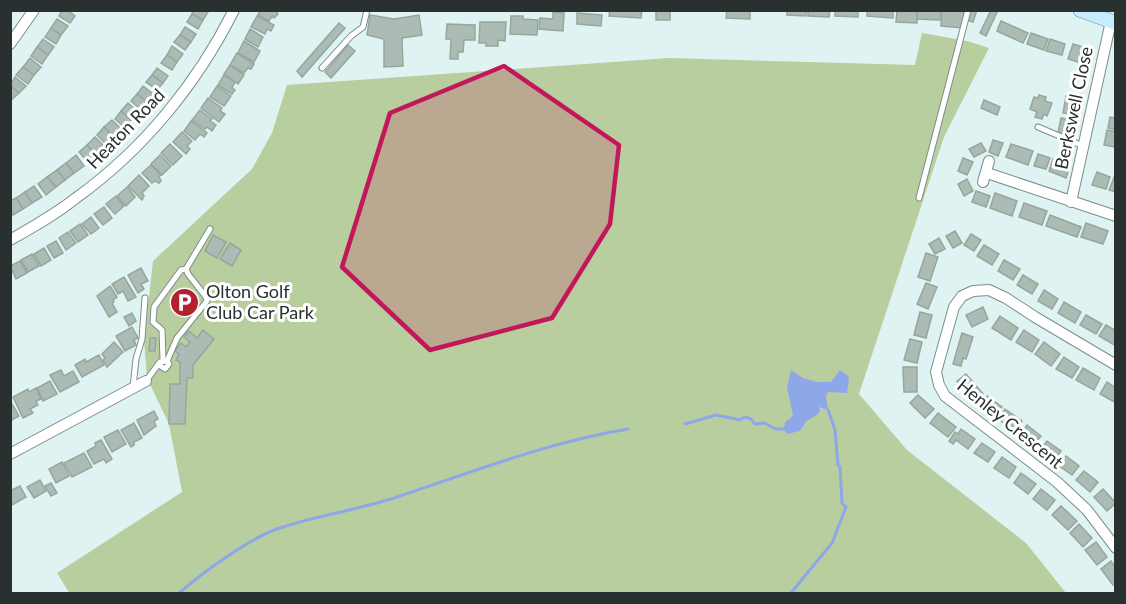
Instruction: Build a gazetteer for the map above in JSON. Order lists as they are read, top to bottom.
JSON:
{
  "streets": {
    "street": ["Berkswell Close", "Heaton Road", "Henley Crescent"]
  },
  "places": {
    "parking": ["Olton Golf Club Car Park"]
  }
}
